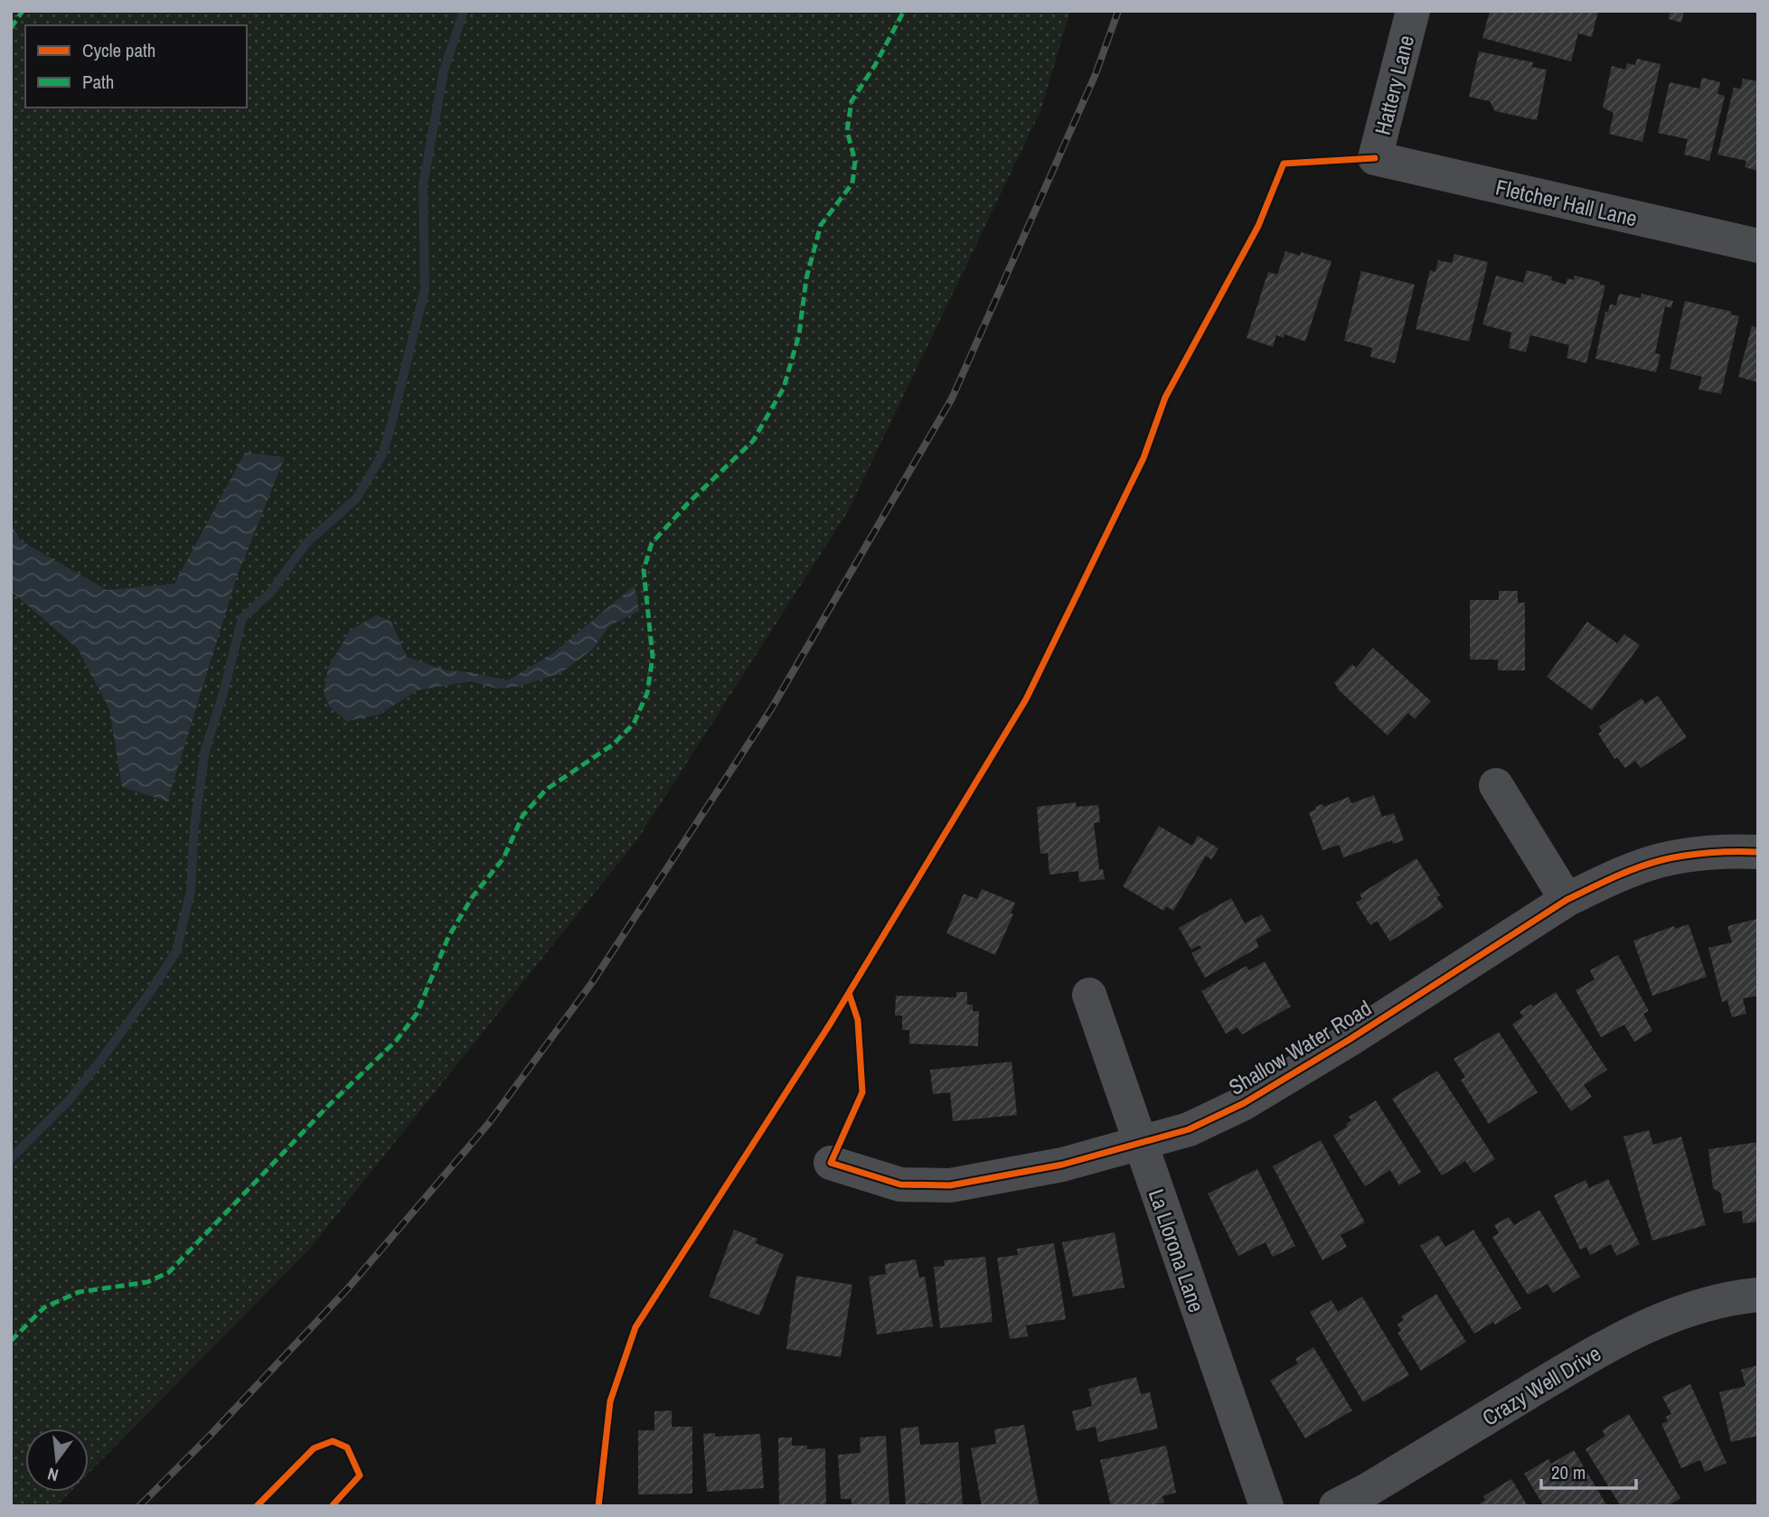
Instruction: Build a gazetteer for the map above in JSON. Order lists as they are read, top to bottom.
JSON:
{
  "streets": {
    "street": [
      "Hattery Lane",
      "Fletcher Hall Lane",
      "Shallow Water Road",
      "La Llorona Lane",
      "Crazy Well Drive"
    ]
  },
  "crossings": [
    ["Hattery Lane", "Fletcher Hall Lane"],
    ["Shallow Water Road", "La Llorona Lane"]
  ],
  "legend": ["Cycle path", "Path"],
  "scale_bar": "20 m",
  "north": "bottom"
}
